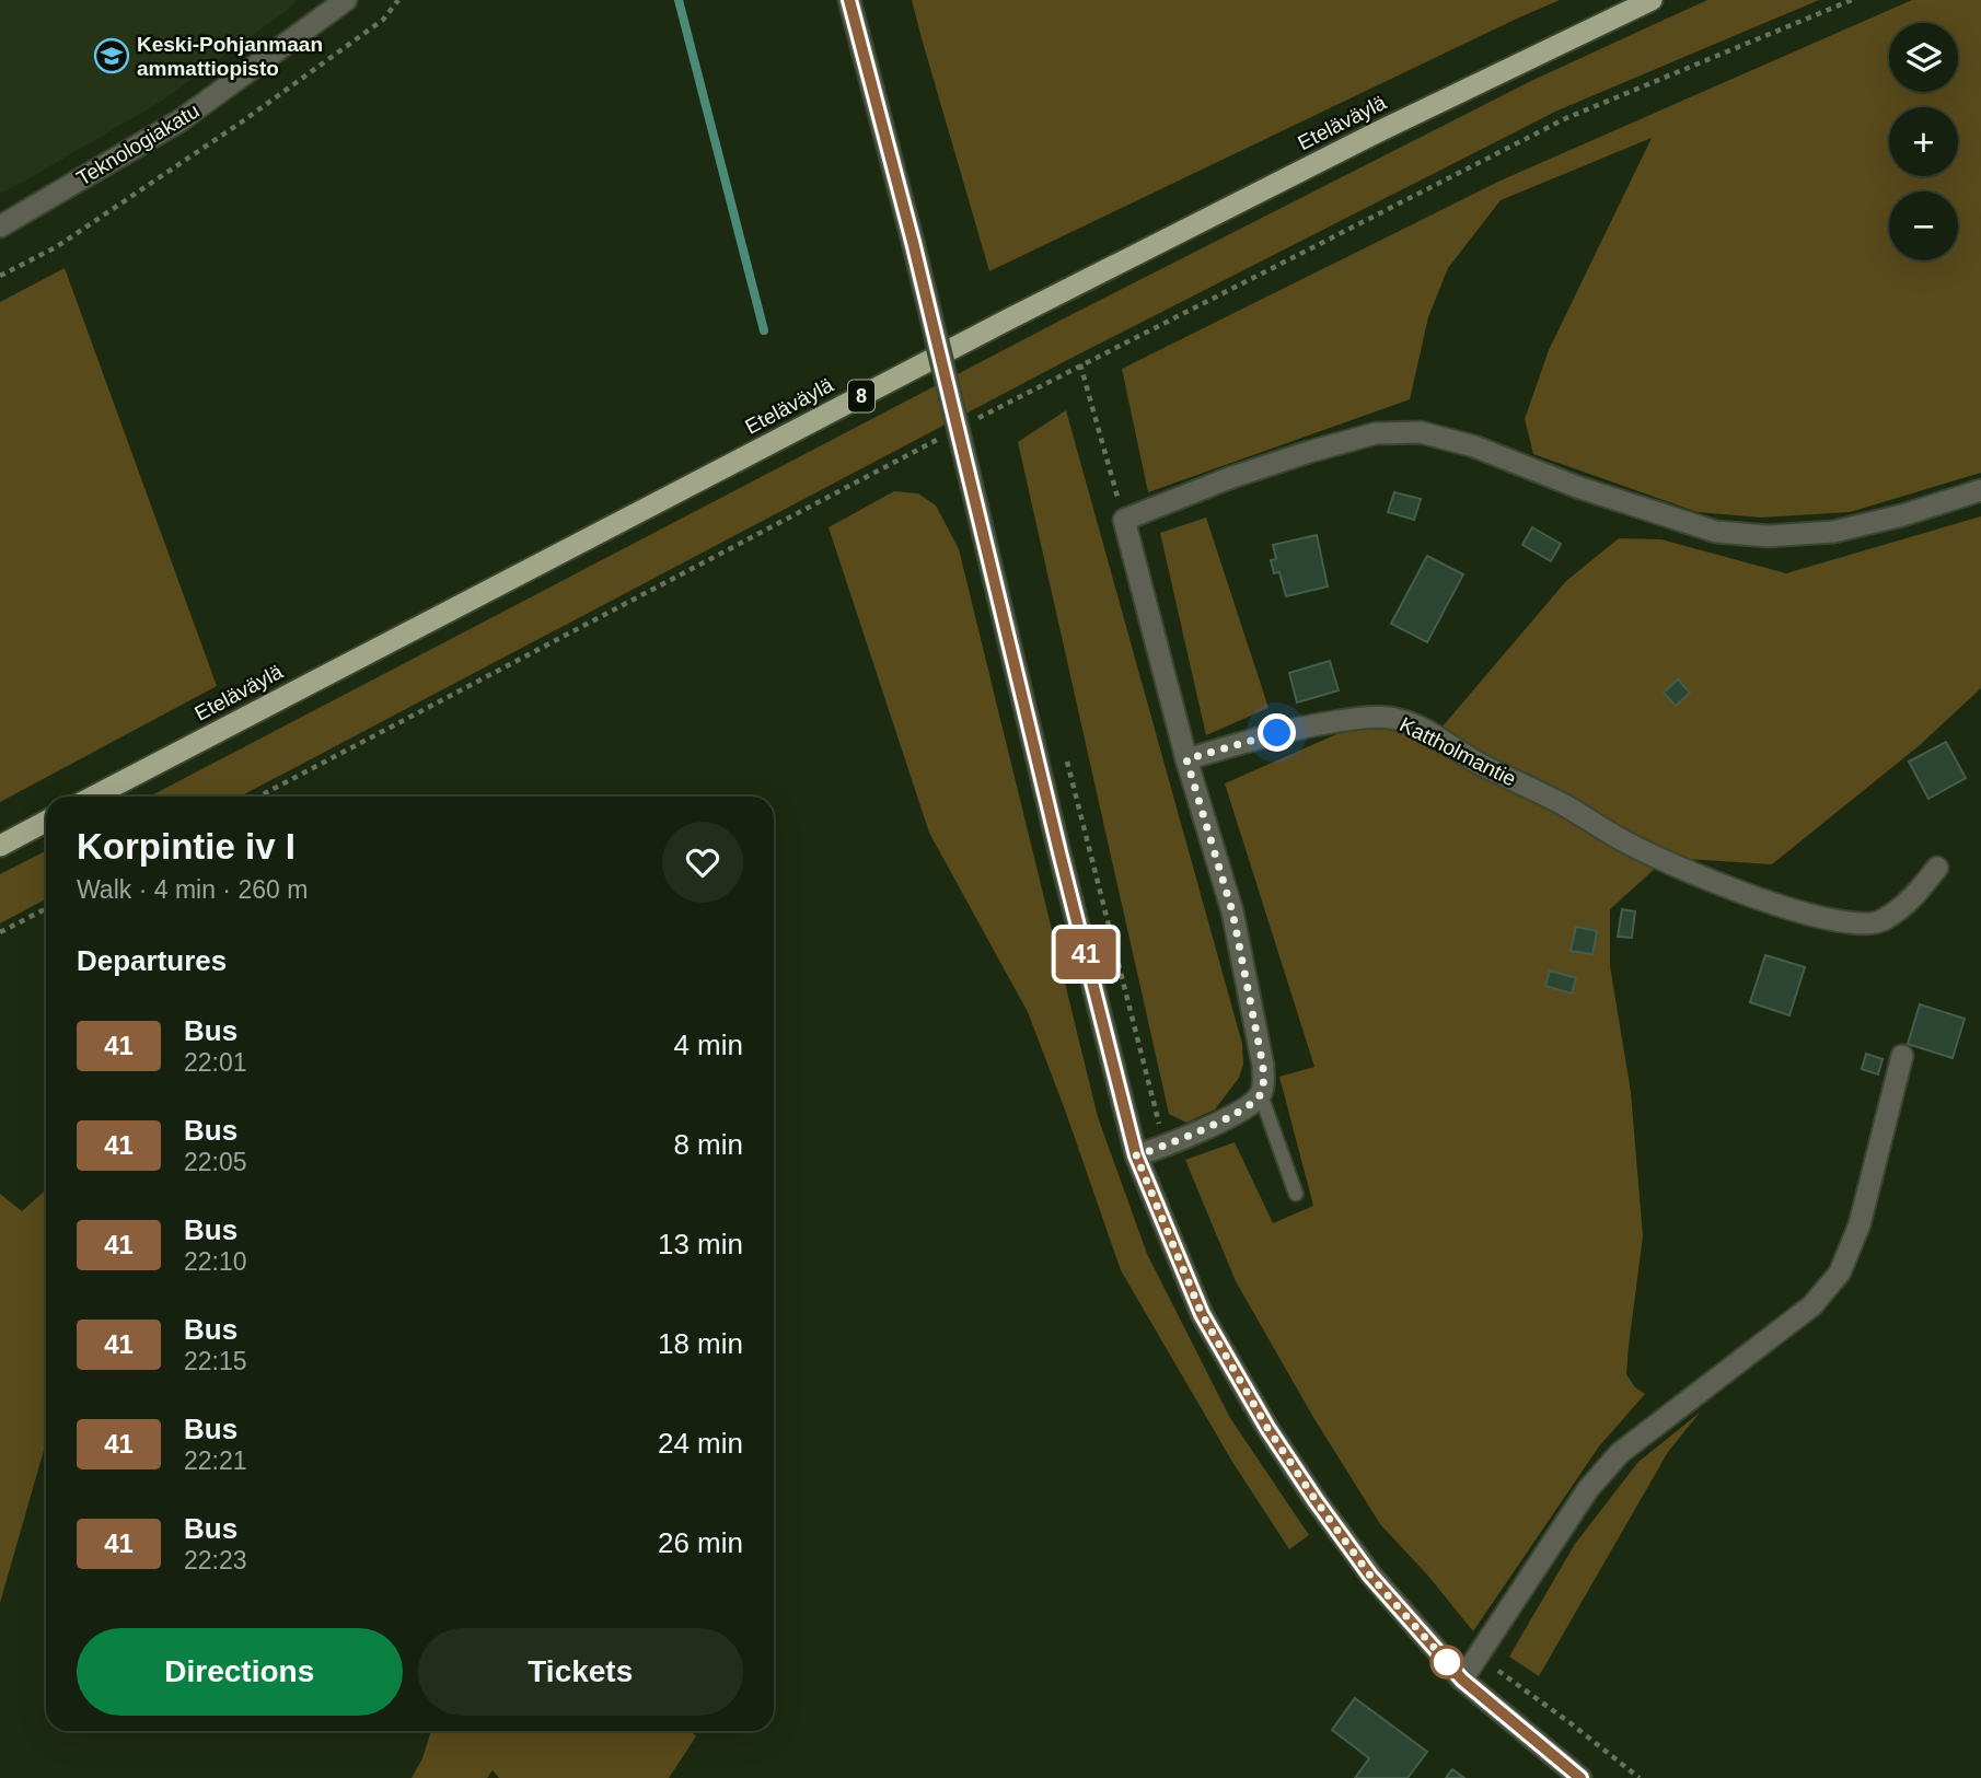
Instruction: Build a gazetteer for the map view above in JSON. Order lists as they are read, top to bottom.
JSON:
{
  "streets": {
    "highway": ["Eteläväylä", "8"],
    "street": ["Teknologiakatu", "Kattholmantie"]
  },
  "places": {
    "school or university": ["Keski-Pohjanmaan ammattiopisto"]
  },
  "lines": ["bus line 41"],
  "page": {
    "on_map": "41",
    "map_buttons": ["+", "−"],
    "heading": [
      ["Korpintie iv I", "Walk · 4 min · 260 m"],
      "Departures"
    ],
    "list": [
      {
        "mark": "41",
        "name": "Bus",
        "note": "22:01",
        "value": "4 min"
      },
      {
        "mark": "41",
        "name": "Bus",
        "note": "22:05",
        "value": "8 min"
      },
      {
        "mark": "41",
        "name": "Bus",
        "note": "22:10",
        "value": "13 min"
      },
      {
        "mark": "41",
        "name": "Bus",
        "note": "22:15",
        "value": "18 min"
      },
      {
        "mark": "41",
        "name": "Bus",
        "note": "22:21",
        "value": "24 min"
      },
      {
        "mark": "41",
        "name": "Bus",
        "note": "22:23",
        "value": "26 min"
      }
    ],
    "buttons": ["Directions", "Tickets"]
  }
}
